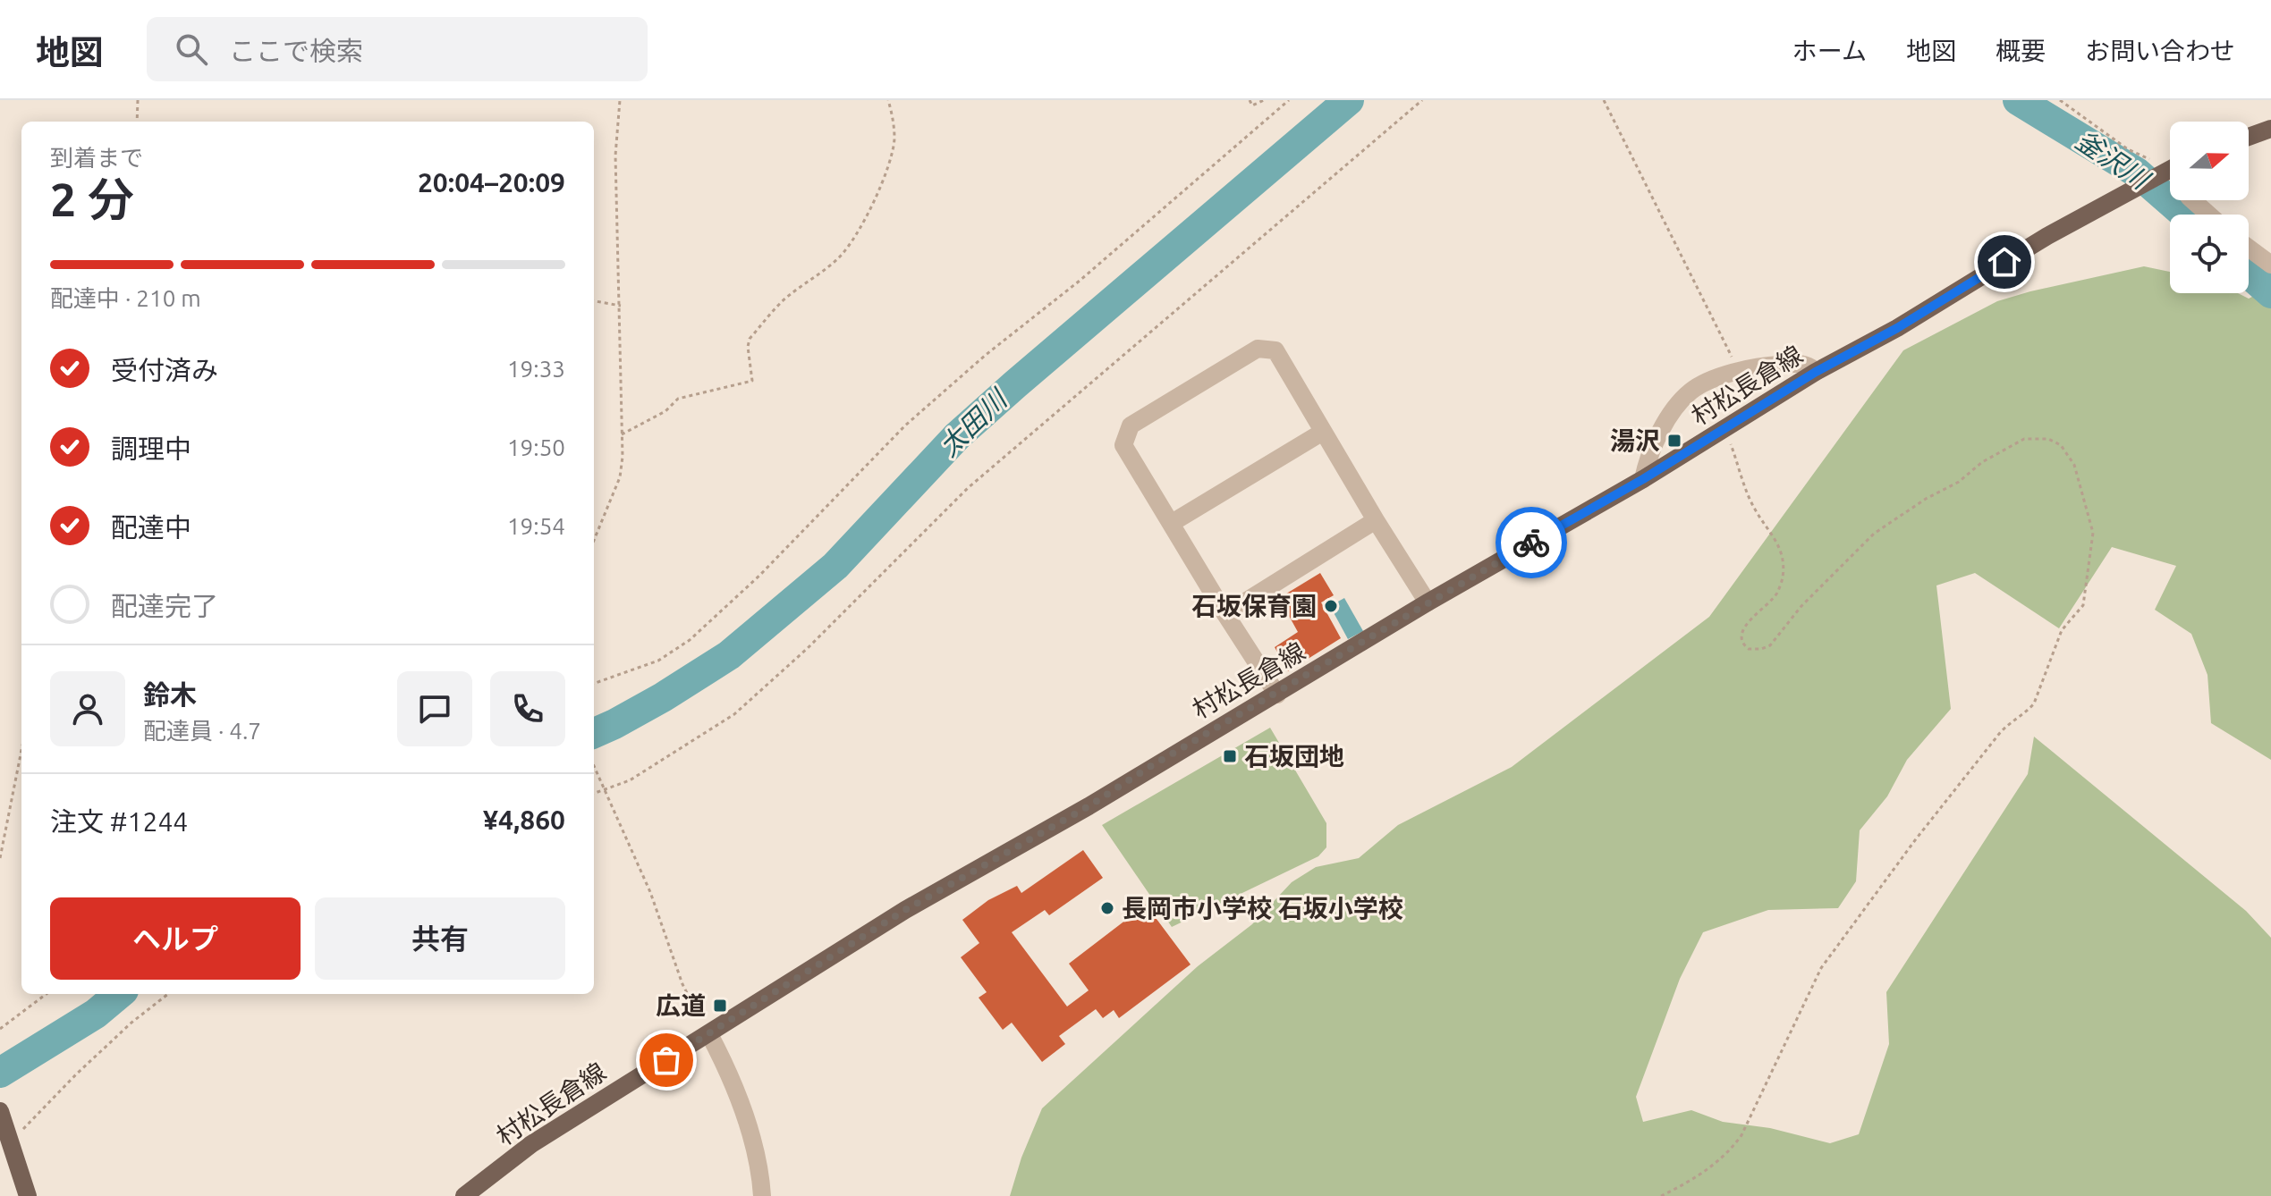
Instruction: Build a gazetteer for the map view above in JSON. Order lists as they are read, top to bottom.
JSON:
{
  "streets": {
    "main road": ["村松長倉線"]
  },
  "water": ["釜沢川", "太田川"],
  "places": {
    "transit": ["湯沢", "石坂団地", "広道"],
    "other": ["石坂保育園", "長岡市小学校 石坂小学校"]
  },
  "north": "right",
  "page": {
    "header": "地図",
    "search": "ここで検索",
    "nav": [
      "ホーム",
      "地図",
      "概要",
      "お問い合わせ"
    ],
    "heading": ["2 分", "到着まで", "20:04–20:09"],
    "panel": [
      "鈴木",
      "配達員 · 4.7",
      "注文 #1244",
      "¥4,860"
    ],
    "bar": "配達中 · 210 m",
    "list": [
      ["受付済み", "19:33"],
      ["調理中", "19:50"],
      ["配達中", "19:54"],
      "配達完了"
    ],
    "buttons": ["ヘルプ", "共有"]
  }
}
